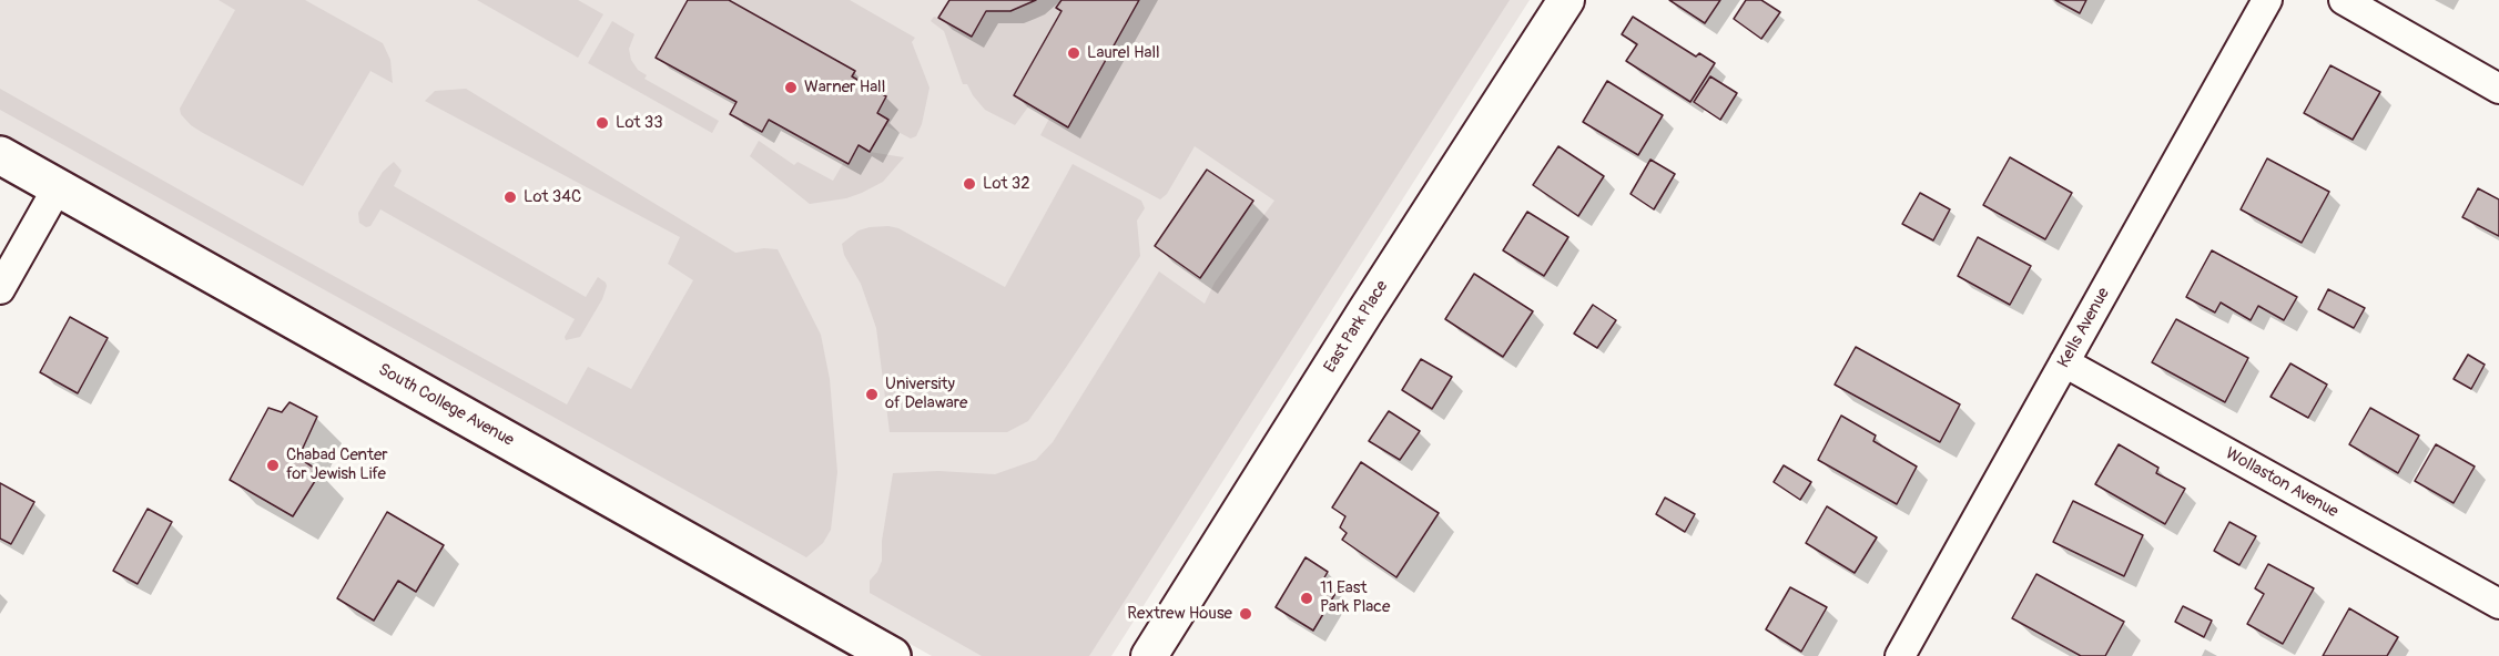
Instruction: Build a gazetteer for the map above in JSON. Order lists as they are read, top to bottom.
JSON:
{
  "streets": {
    "main road": ["South College Avenue"],
    "street": ["East Park Place", "Kells Avenue", "Wollaston Avenue"]
  },
  "crossings": [
    ["Kells Avenue", "Wollaston Avenue"]
  ],
  "places": [
    "Laurel Hall",
    "Warner Hall",
    "Lot 33",
    "Lot 32",
    "Lot 34C",
    "University of Delaware",
    "Chabad Center for Jewish Life",
    "11 East Park Place",
    "Rextrew House"
  ]
}
